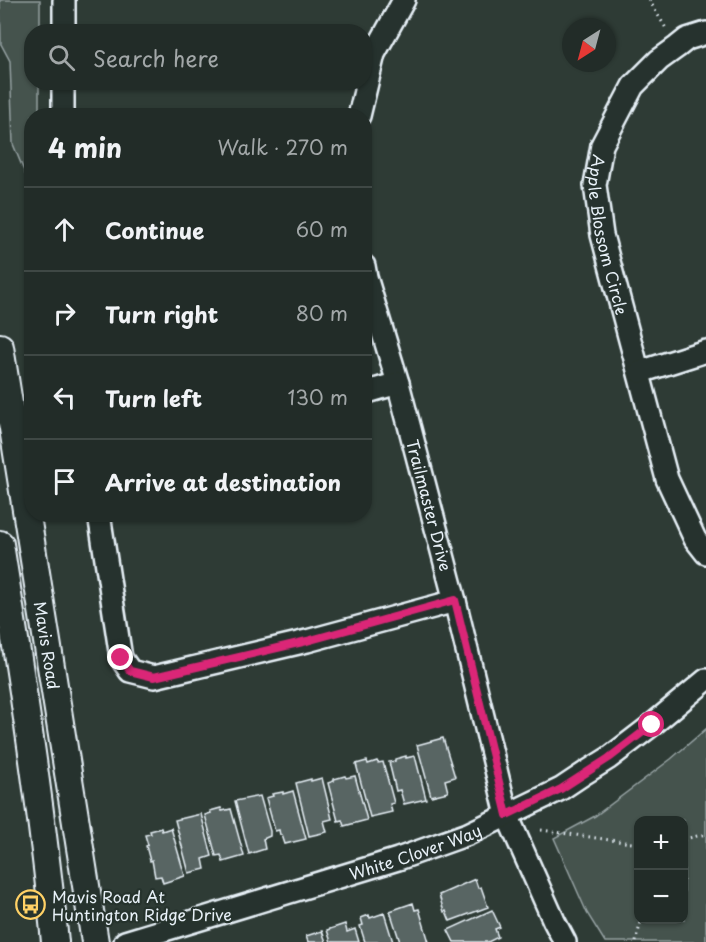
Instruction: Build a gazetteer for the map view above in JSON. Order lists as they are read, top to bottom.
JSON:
{
  "streets": {
    "main road": ["Mavis Road"],
    "street": ["Apple Blossom Circle", "Trailmaster Drive", "White Clover Way"]
  },
  "crossings": [
    ["Trailmaster Drive", "White Clover Way"]
  ],
  "places": {
    "bus stop": ["Mavis Road At Huntington Ridge Drive"]
  },
  "north": "bottom left",
  "page": {
    "search": "Search here",
    "heading": ["4 min", "Walk · 270 m"],
    "list": [
      ["Continue", "60 m"],
      ["Turn right", "80 m"],
      ["Turn left", "130 m"],
      "Arrive at destination"
    ],
    "map_buttons": ["+", "−"]
  }
}
